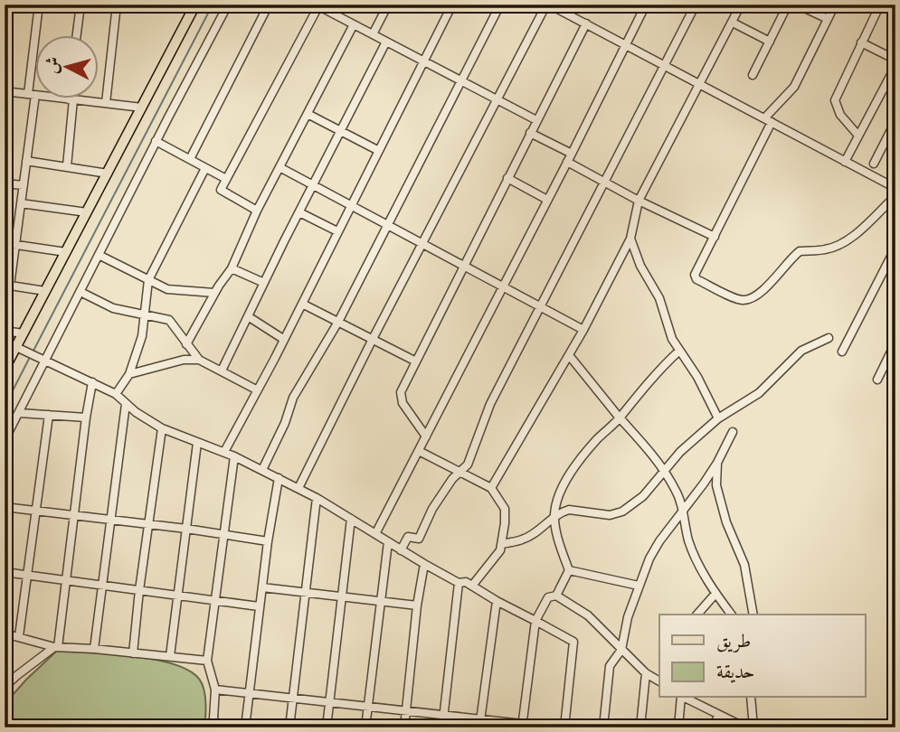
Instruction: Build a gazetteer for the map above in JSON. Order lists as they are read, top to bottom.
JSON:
{
  "legend": ["طريق", "حديقة"],
  "north": "left"
}
